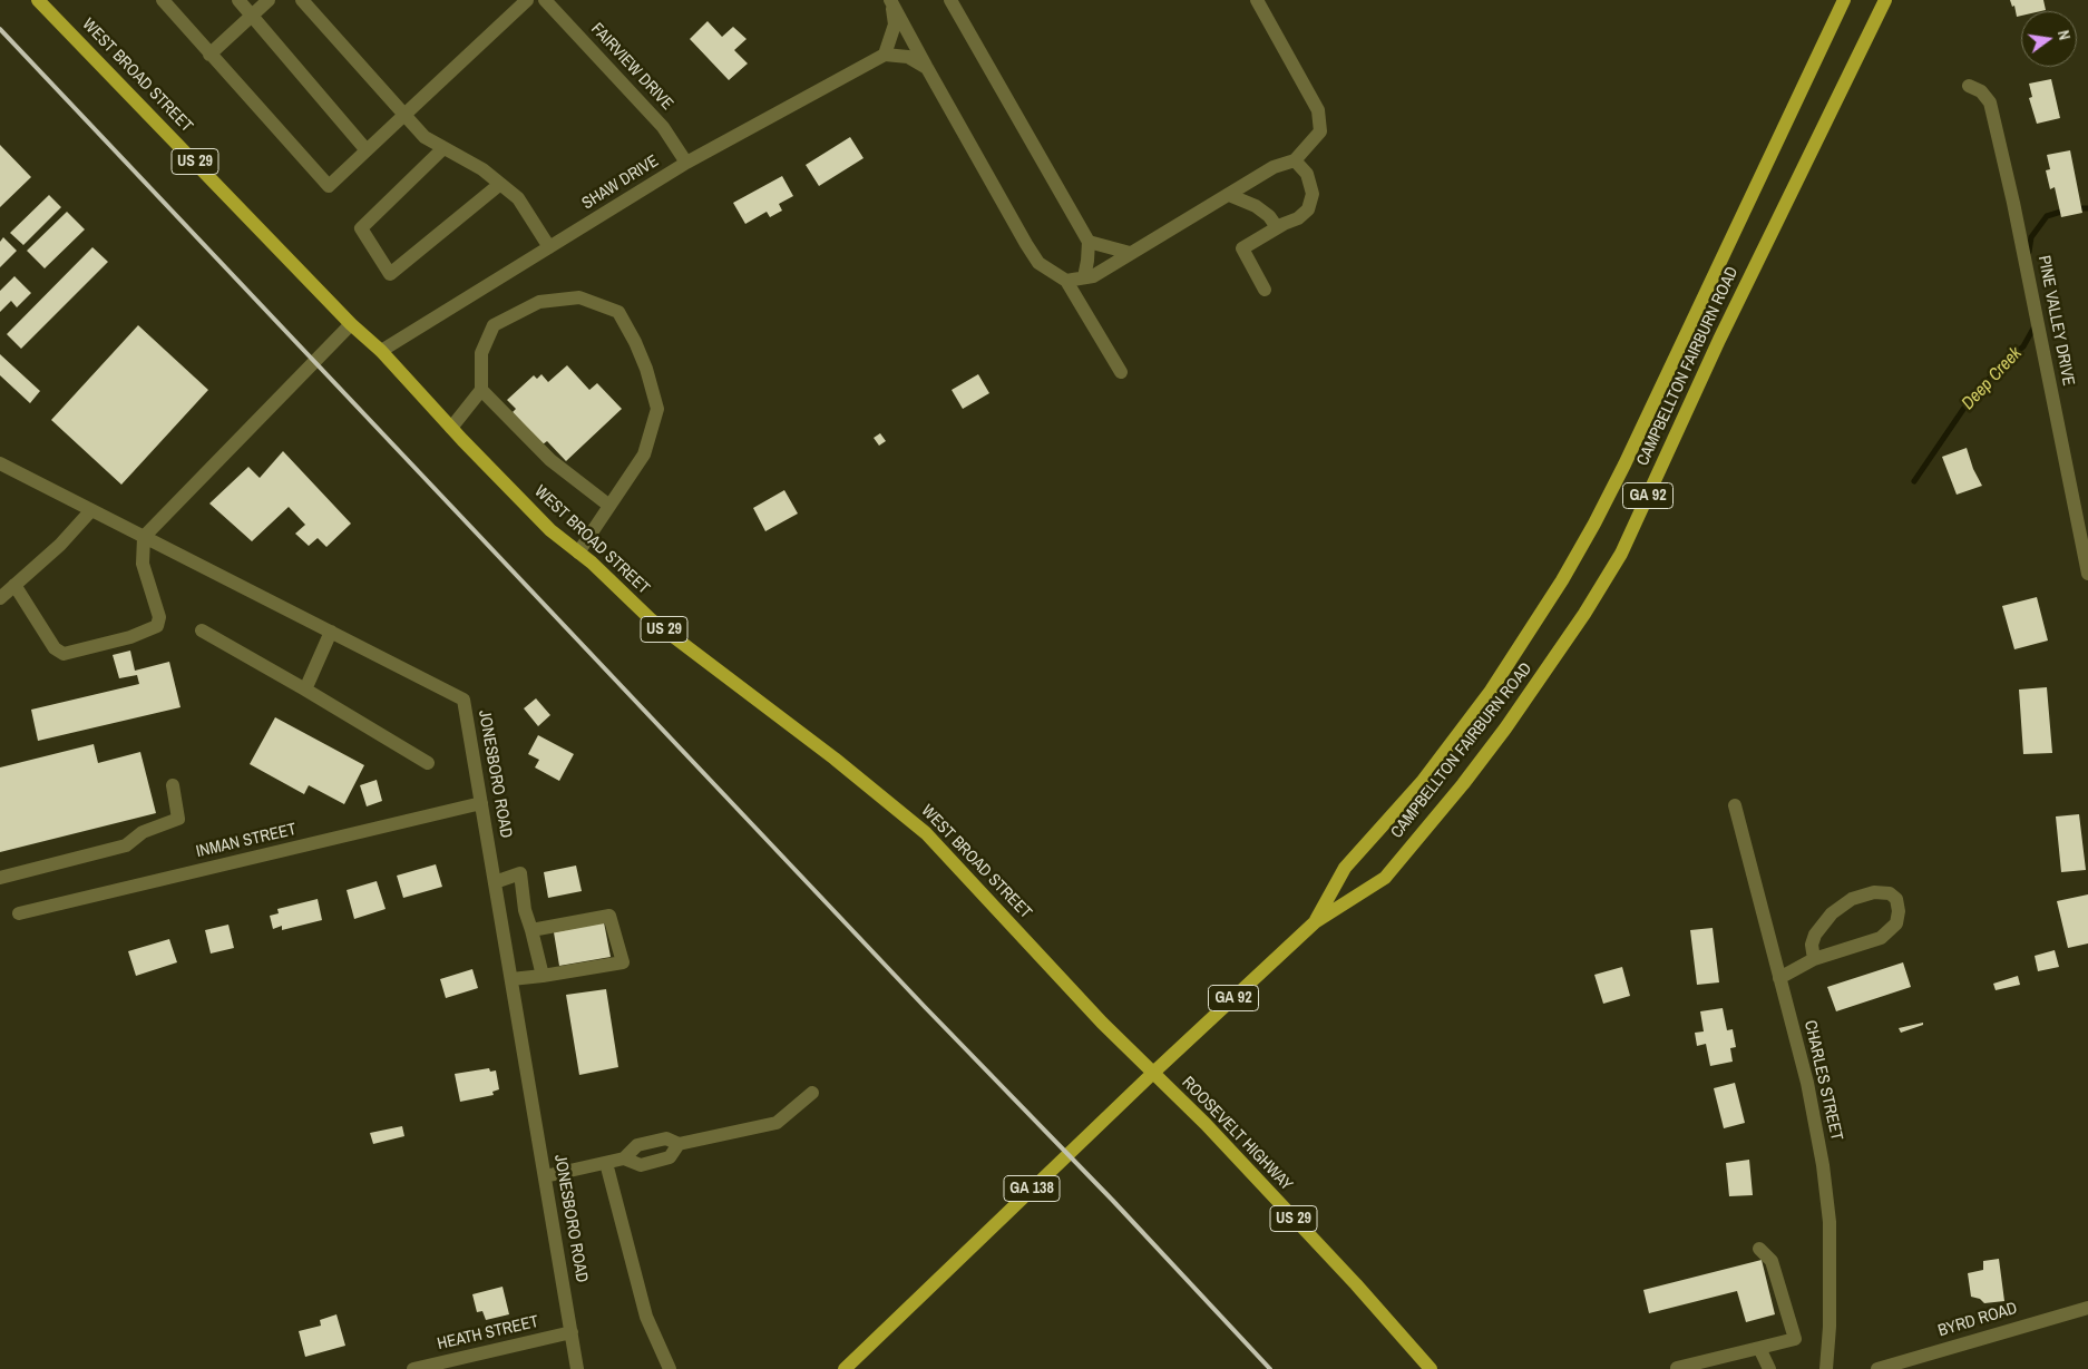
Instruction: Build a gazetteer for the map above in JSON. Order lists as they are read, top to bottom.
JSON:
{
  "streets": {
    "main road": [
      "WEST BROAD STREET",
      "US 29",
      "CAMPBELLTON FAIRBURN ROAD",
      "GA 92",
      "ROOSEVELT HIGHWAY",
      "GA 138"
    ],
    "street": [
      "FAIRVIEW DRIVE",
      "SHAW DRIVE",
      "PINE VALLEY DRIVE",
      "JONESBORO ROAD",
      "INMAN STREET",
      "CHARLES STREET",
      "BYRD ROAD",
      "HEATH STREET"
    ]
  },
  "crossings": [
    ["FAIRVIEW DRIVE", "SHAW DRIVE"],
    ["WEST BROAD STREET", "SHAW DRIVE"],
    ["WEST BROAD STREET", "CAMPBELLTON FAIRBURN ROAD"],
    ["WEST BROAD STREET", "ROOSEVELT HIGHWAY"],
    ["WEST BROAD STREET", "GA 138"],
    ["CAMPBELLTON FAIRBURN ROAD", "ROOSEVELT HIGHWAY"],
    ["CAMPBELLTON FAIRBURN ROAD", "GA 138"],
    ["JONESBORO ROAD", "INMAN STREET"],
    ["JONESBORO ROAD", "HEATH STREET"],
    ["ROOSEVELT HIGHWAY", "GA 138"]
  ],
  "water": ["Deep Creek"],
  "north": "right"
}
